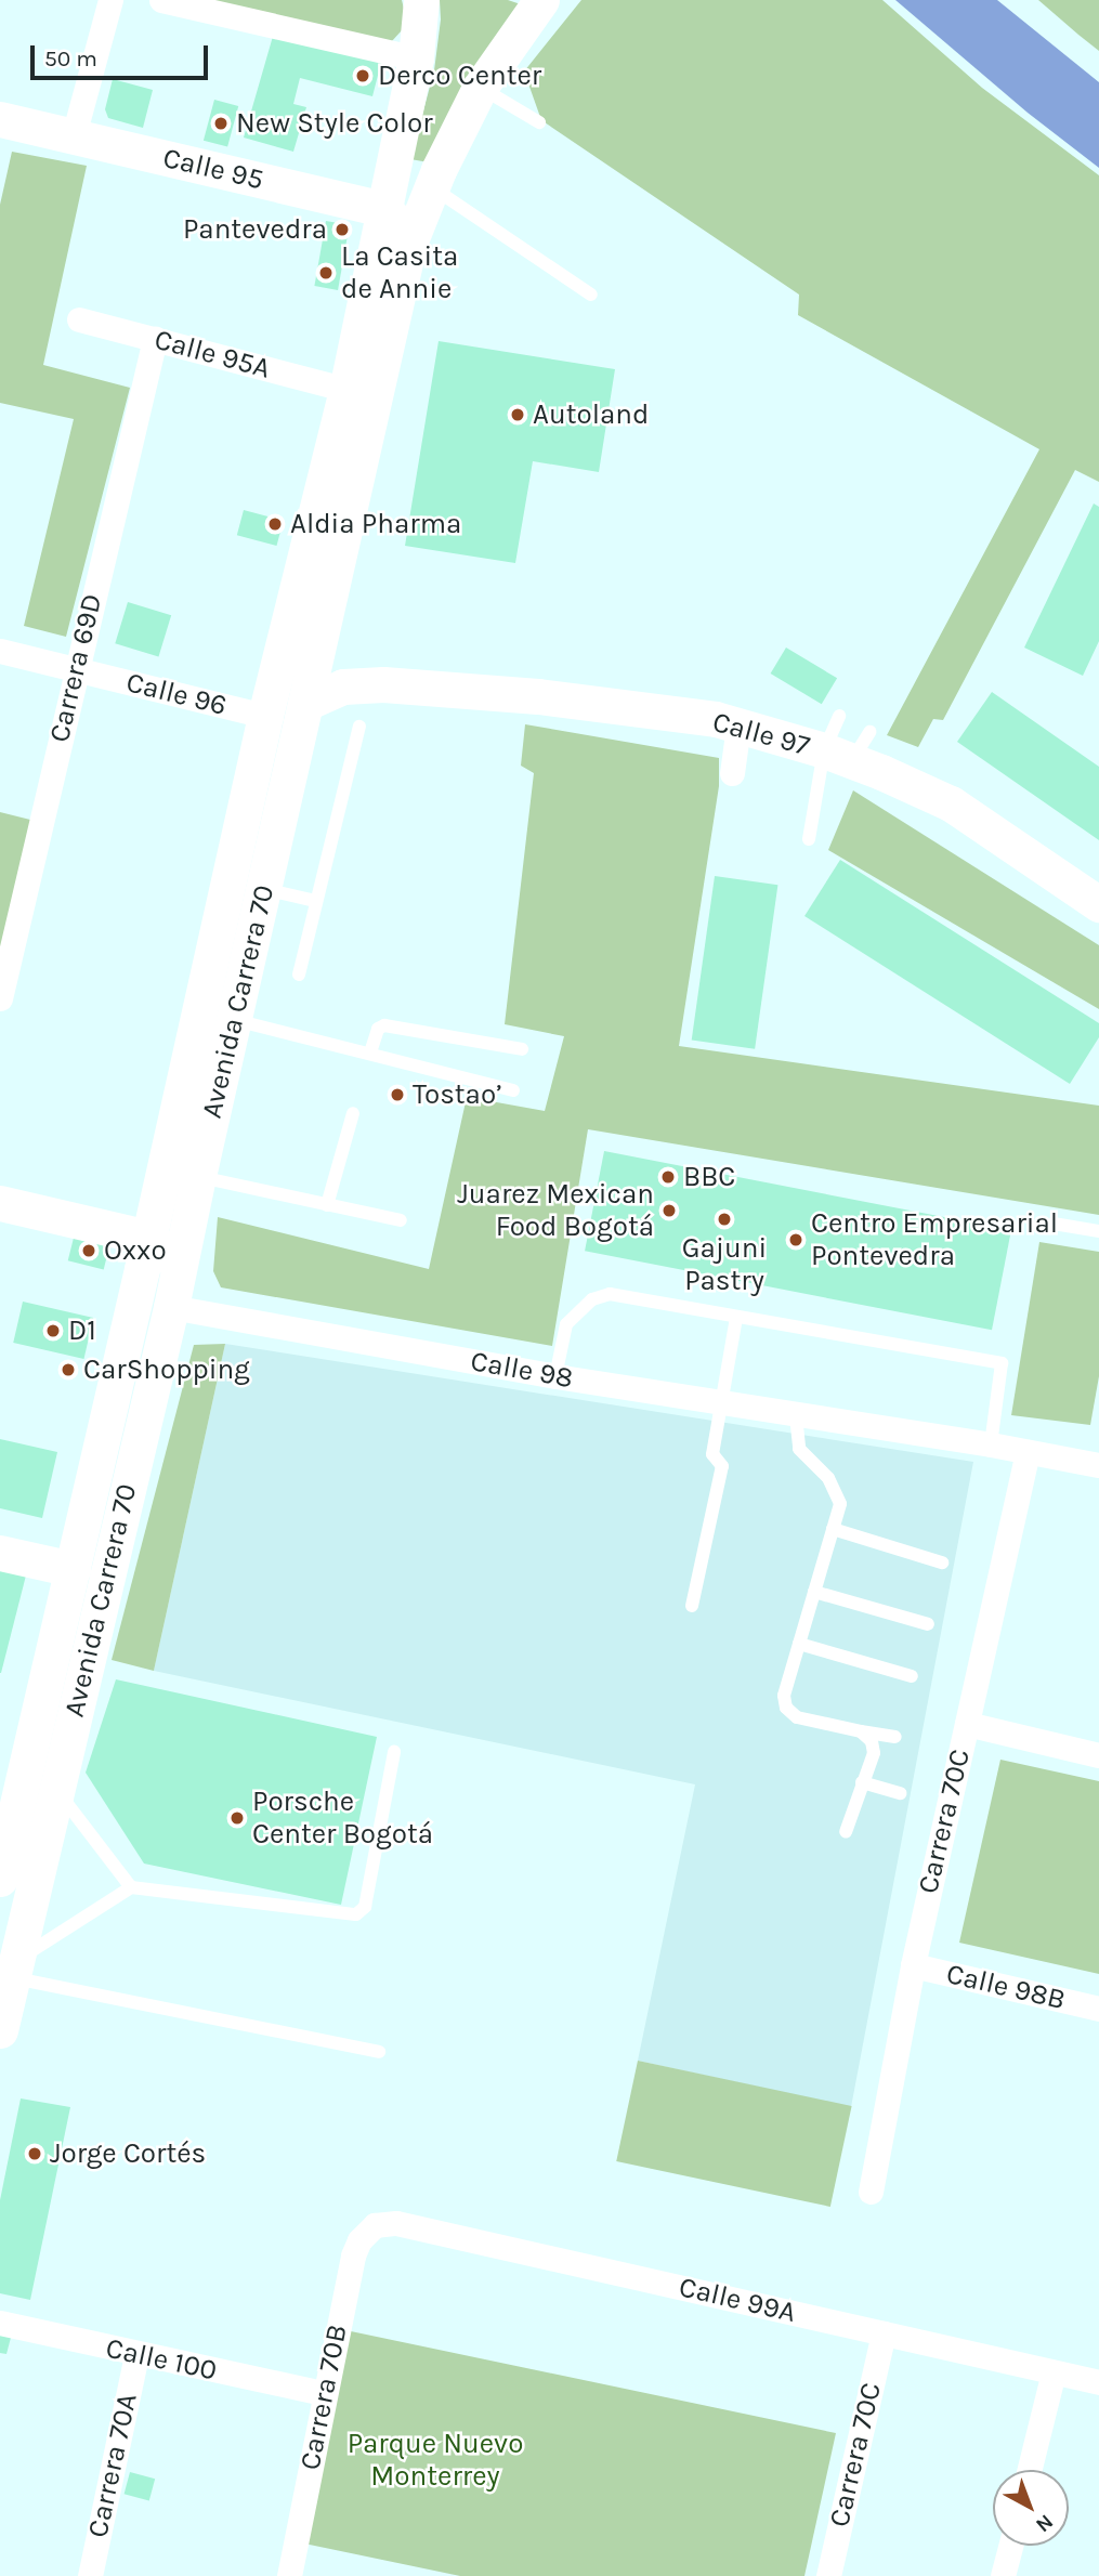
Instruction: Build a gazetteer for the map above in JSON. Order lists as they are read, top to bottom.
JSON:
{
  "streets": {
    "street": [
      "Calle 95",
      "Calle 95A",
      "Carrera 69D",
      "Calle 96",
      "Calle 97",
      "Avenida Carrera 70",
      "Calle 98",
      "Carrera 70C",
      "Calle 98B",
      "Calle 99A",
      "Calle 100",
      "Carrera 70B",
      "Carrera 70A"
    ]
  },
  "crossings": [
    ["Calle 95", "Avenida Carrera 70"],
    ["Calle 95A", "Carrera 69D"],
    ["Calle 95A", "Avenida Carrera 70"],
    ["Carrera 69D", "Calle 96"],
    ["Calle 96", "Avenida Carrera 70"],
    ["Calle 97", "Avenida Carrera 70"],
    ["Avenida Carrera 70", "Calle 98"],
    ["Calle 98", "Carrera 70C"],
    ["Carrera 70C", "Calle 98B"],
    ["Carrera 70C", "Calle 99A"],
    ["Calle 99A", "Carrera 70B"],
    ["Calle 100", "Carrera 70B"],
    ["Calle 100", "Carrera 70A"]
  ],
  "parks": ["Parque Nuevo Monterrey"],
  "places": [
    "Derco Center",
    "New Style Color",
    "Pantevedra",
    "La Casita de Annie",
    "Autoland",
    "Aldia Pharma",
    "Tostao’",
    "BBC",
    "Juarez Mexican Food Bogotá",
    "Gajuni Pastry",
    "Centro Empresarial Pontevedra",
    "Oxxo",
    "D1",
    "CarShopping",
    "Porsche Center Bogotá",
    "Jorge Cortés"
  ],
  "scale_bar": "50 m",
  "north": "bottom right"
}
